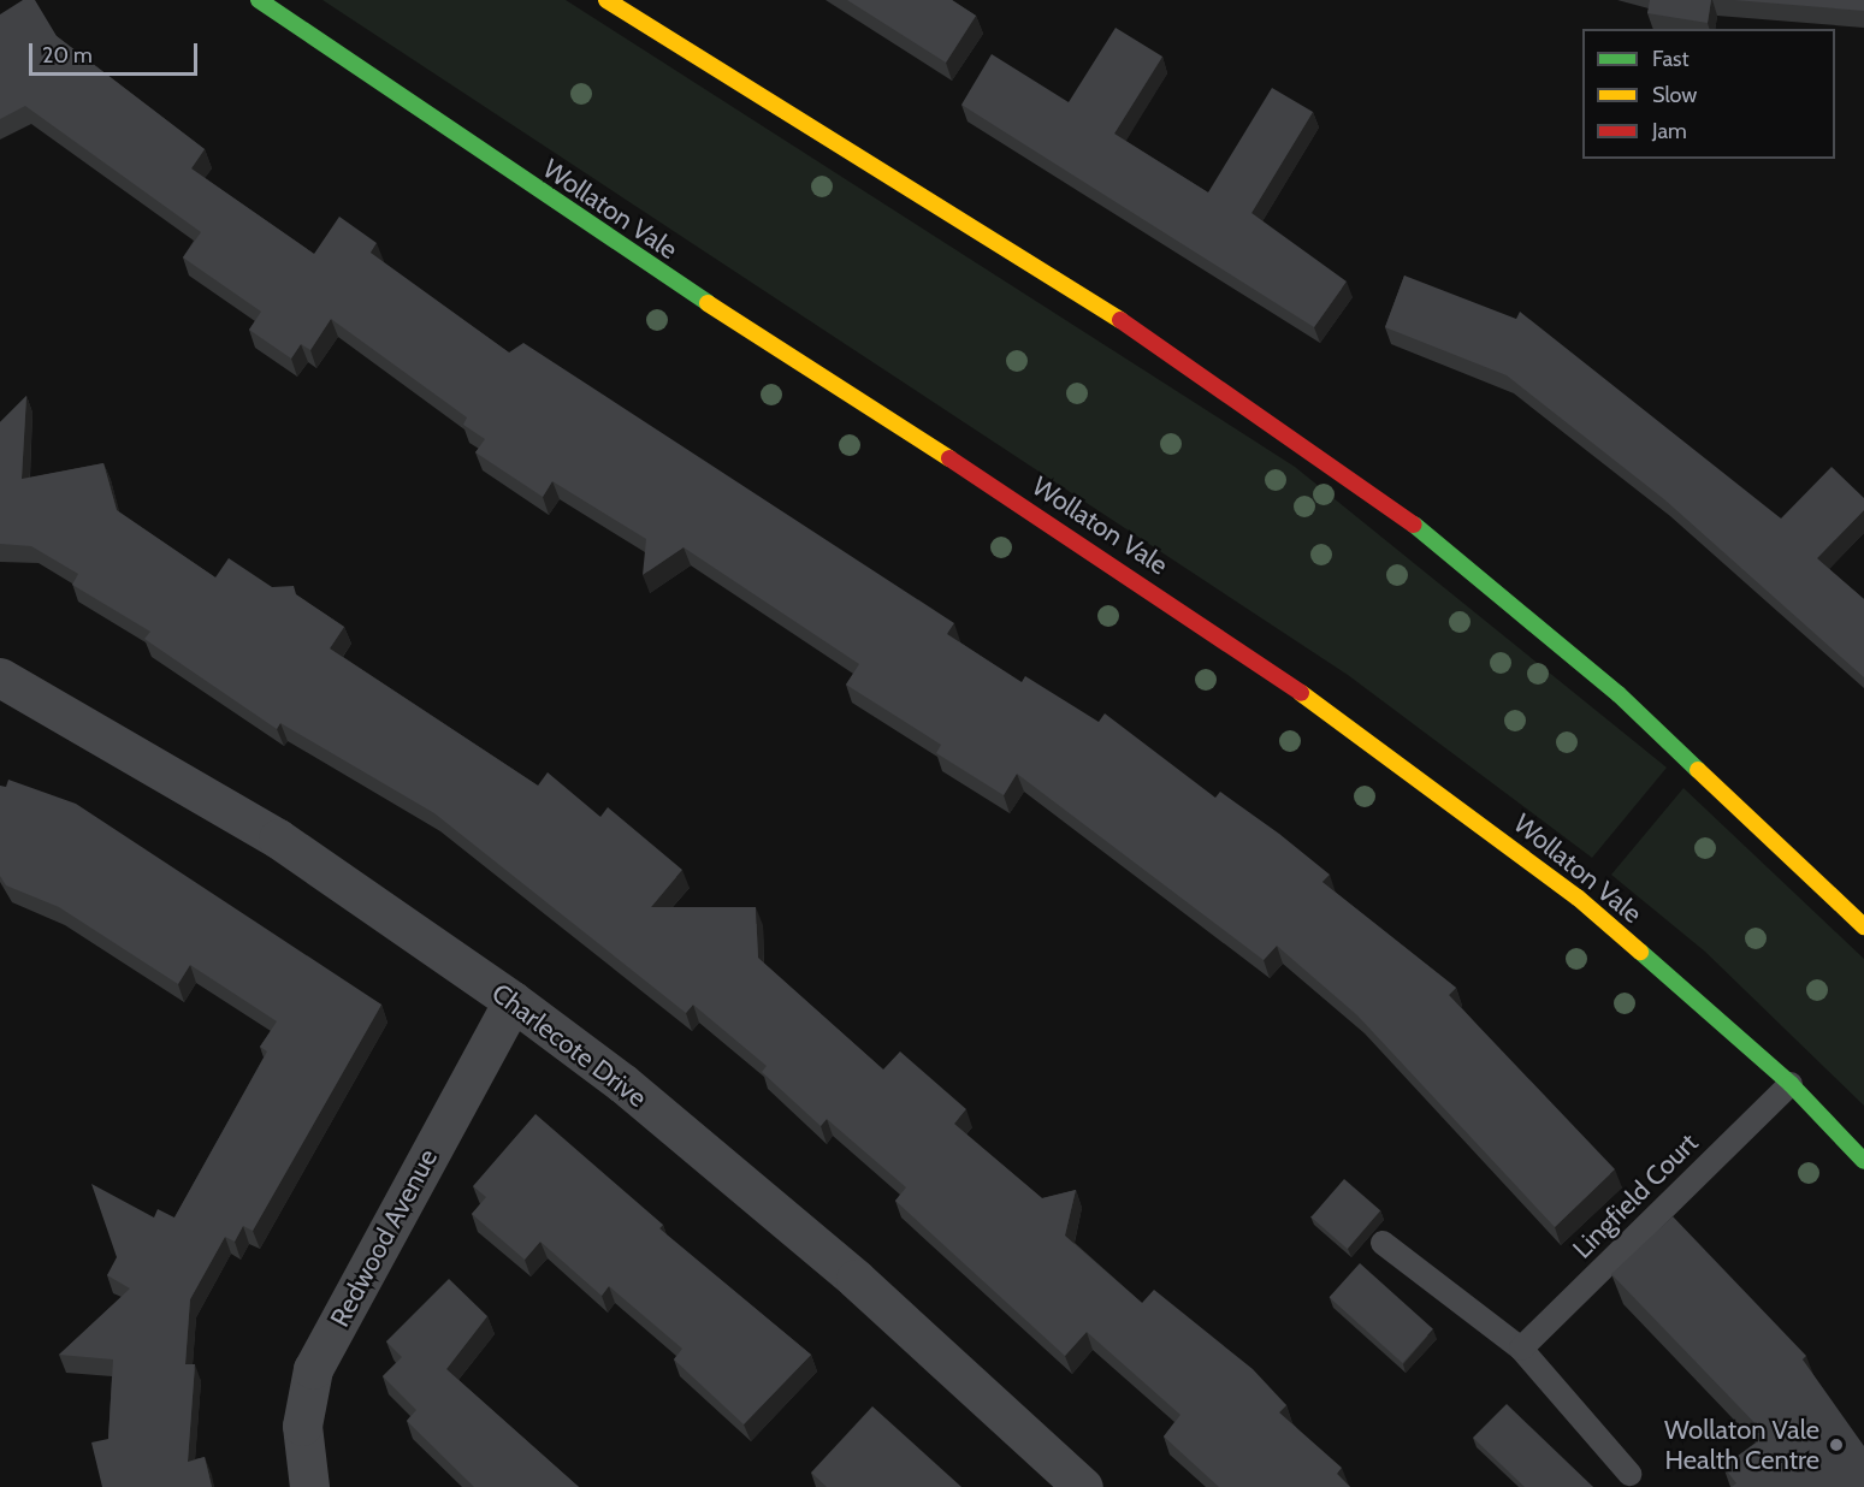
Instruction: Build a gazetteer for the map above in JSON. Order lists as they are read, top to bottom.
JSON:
{
  "streets": {
    "street": ["Wollaton Vale", "Charlecote Drive", "Redwood Avenue"],
    "lane": ["Lingfield Court"]
  },
  "crossings": [
    ["Wollaton Vale", "Lingfield Court"],
    ["Charlecote Drive", "Redwood Avenue"]
  ],
  "places": ["Wollaton Vale Health Centre"],
  "legend": ["Fast", "Slow", "Jam"],
  "scale_bar": "20 m"
}
